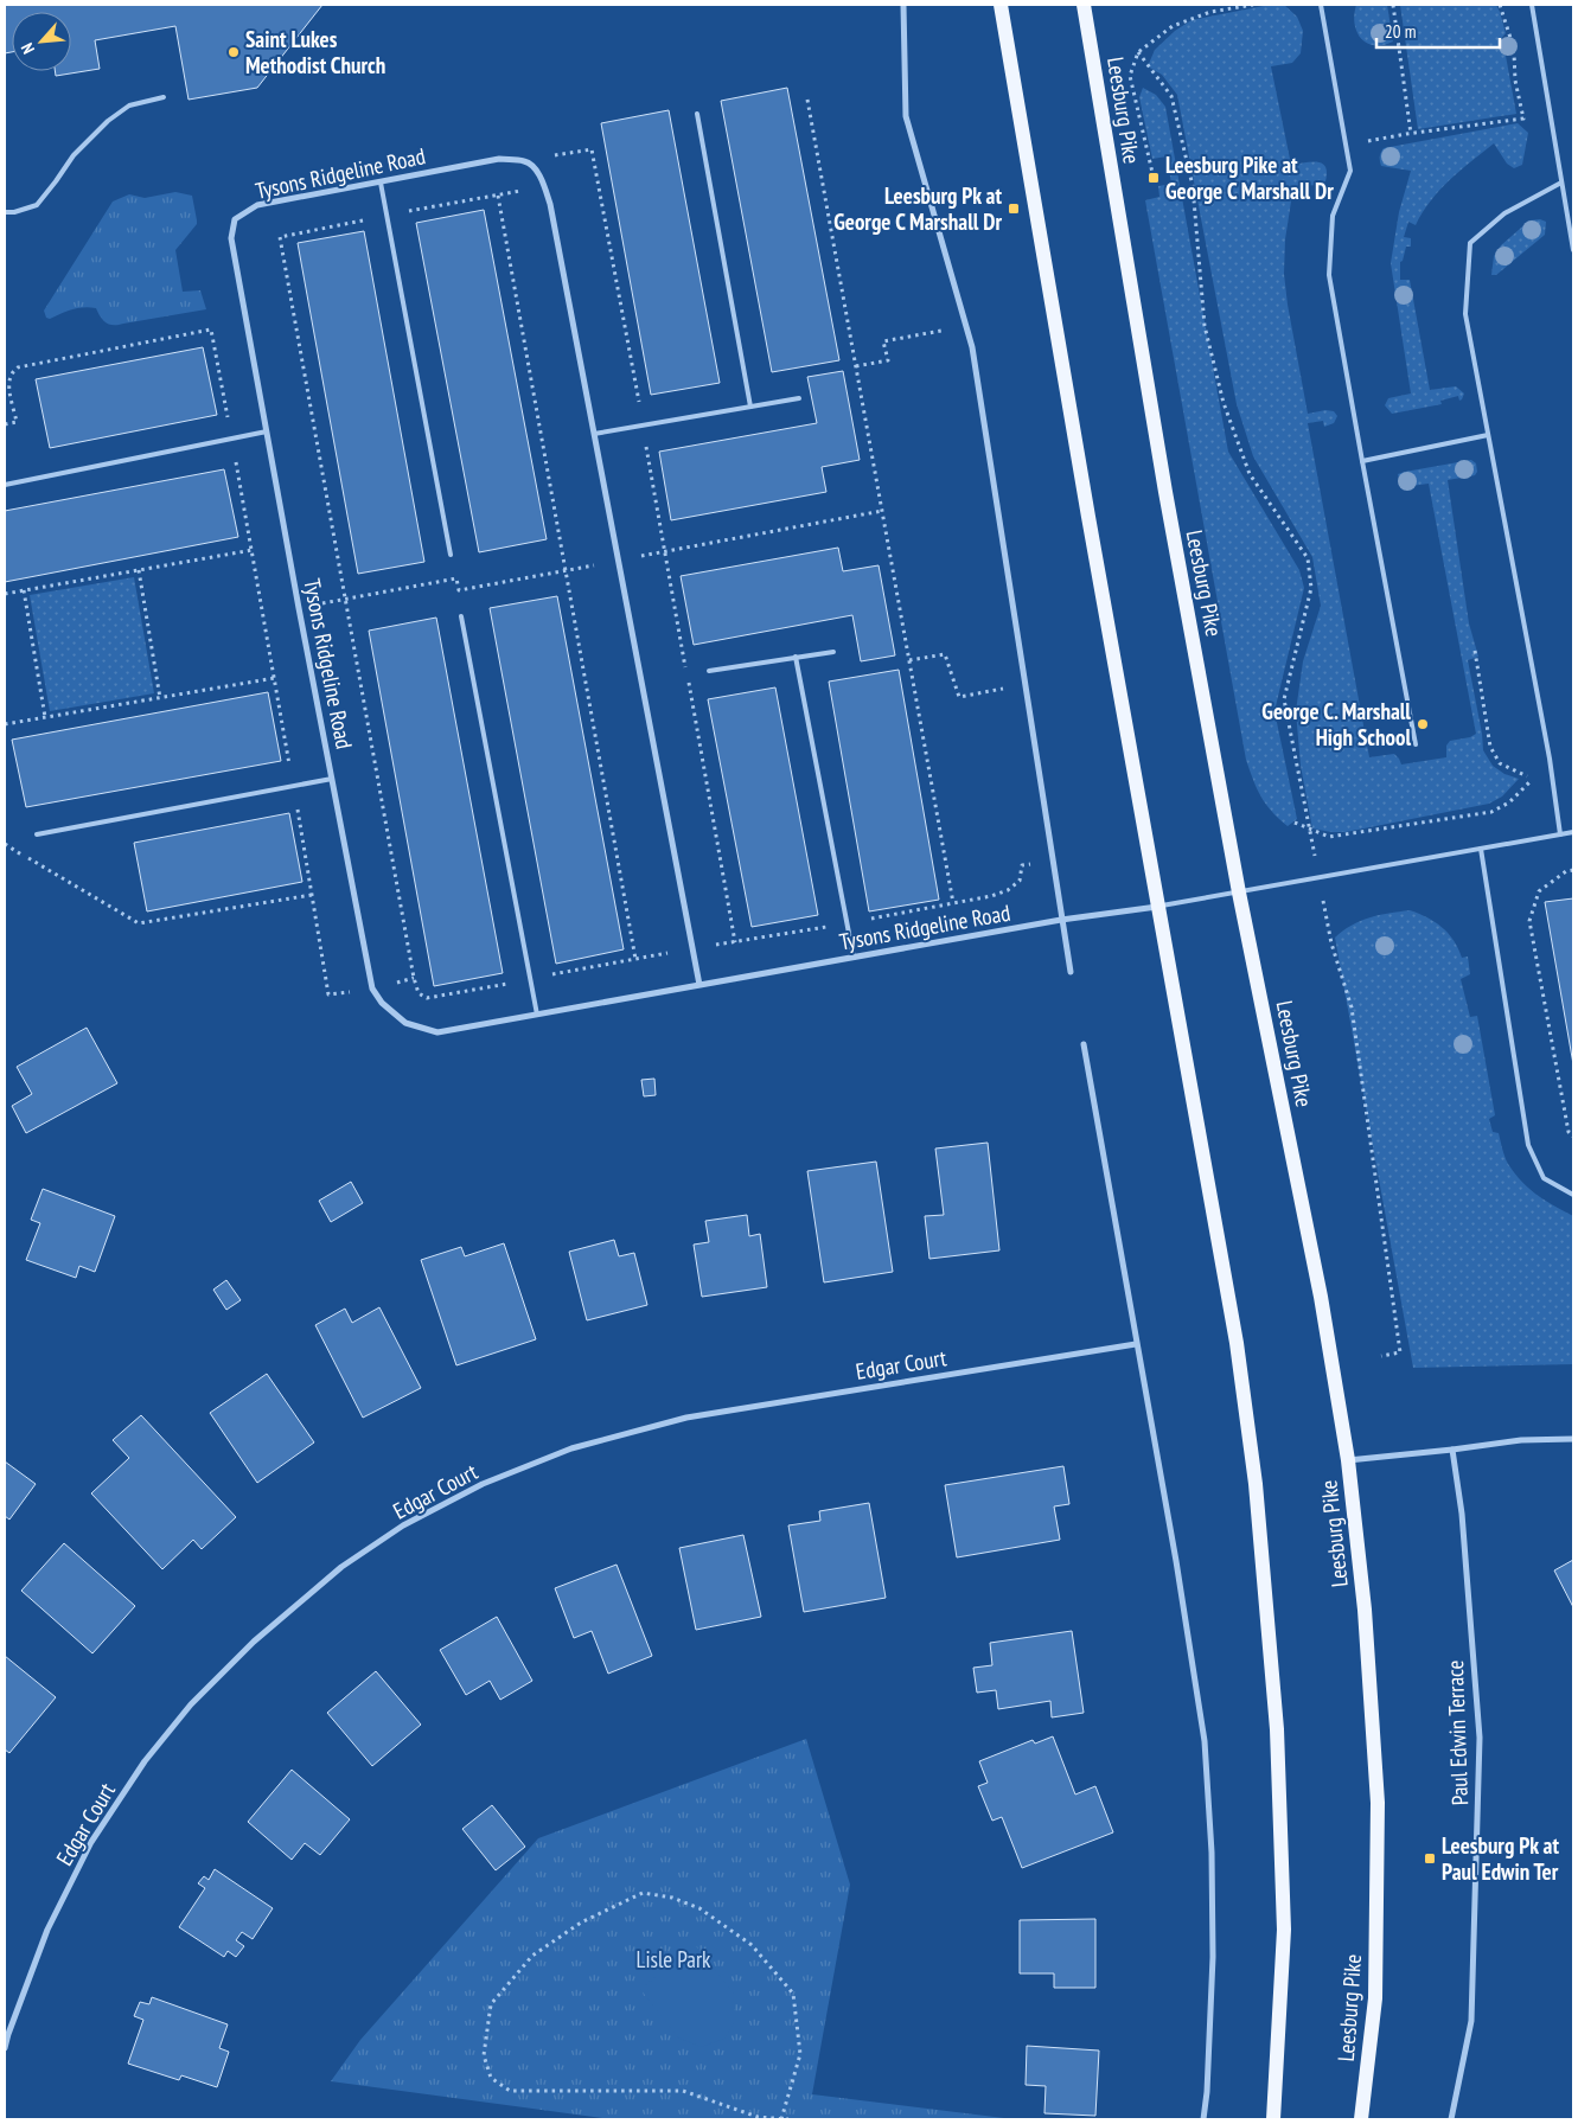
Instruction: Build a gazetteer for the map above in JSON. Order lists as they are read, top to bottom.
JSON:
{
  "streets": {
    "main road": ["Leesburg Pike"],
    "street": ["Tysons Ridgeline Road", "Edgar Court", "Paul Edwin Terrace"]
  },
  "parks": ["Lisle Park"],
  "places": {
    "other": ["Saint Lukes Methodist Church", "George C. Marshall High School"],
    "transit": ["Leesburg Pike at George C Marshall Dr", "Leesburg Pk at George C Marshall Dr", "Leesburg Pk at Paul Edwin Ter"]
  },
  "scale_bar": "20 m",
  "north": "bottom left"
}
